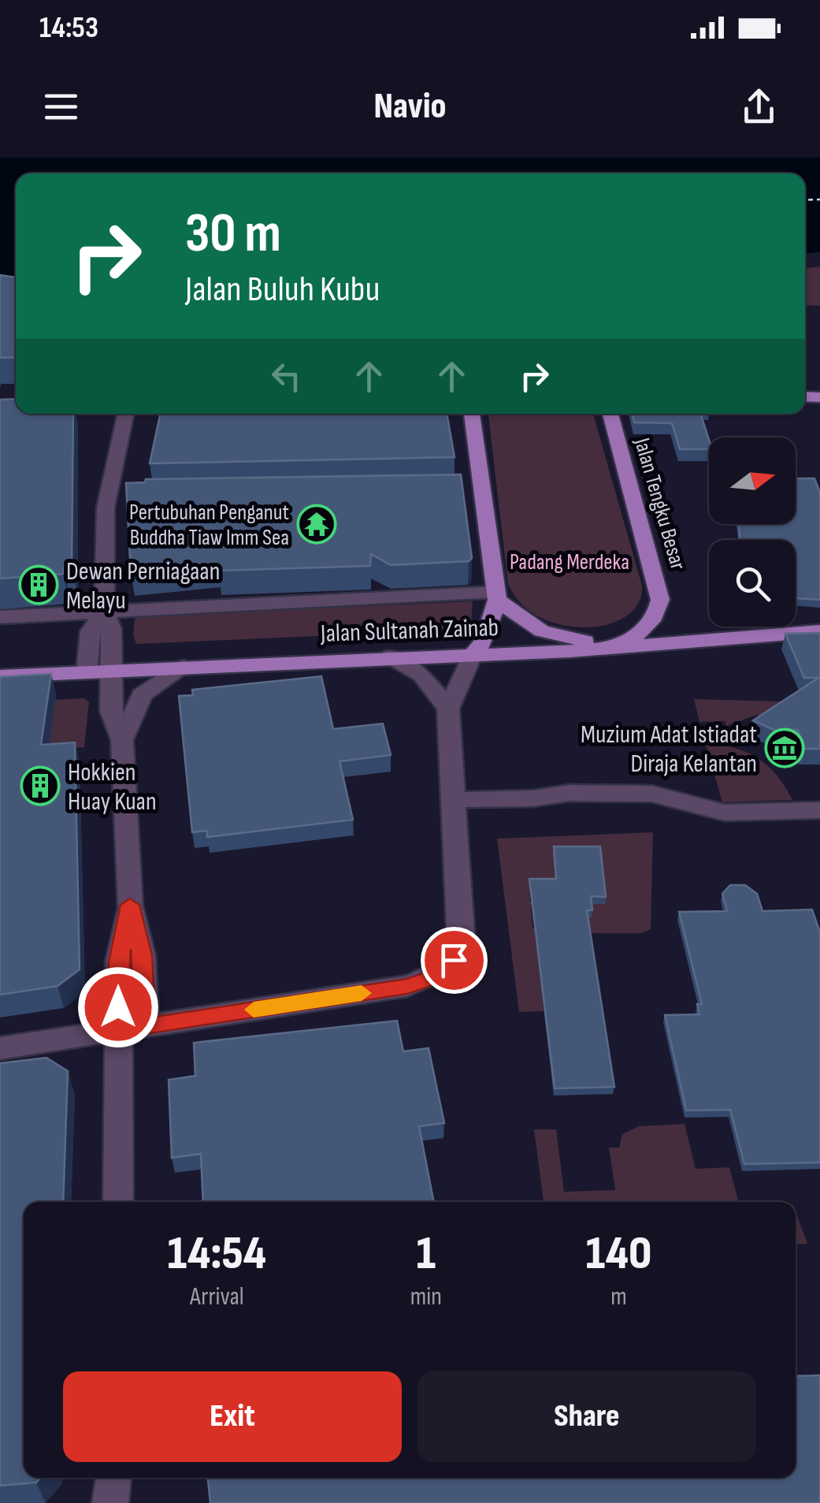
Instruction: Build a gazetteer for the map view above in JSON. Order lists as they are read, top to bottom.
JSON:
{
  "streets": {
    "main road": ["Jalan Tengku Besar", "Jalan Sultanah Zainab"]
  },
  "crossings": [
    ["Jalan Tengku Besar", "Jalan Sultanah Zainab"]
  ],
  "parks": ["Padang Merdeka"],
  "places": {
    "temple": ["Pertubuhan Penganut Buddha Tiaw Imm Sea"],
    "building": ["Dewan Perniagaan Melayu", "Hokkien Huay Kuan"],
    "museum": ["Muzium Adat Istiadat Diraja Kelantan"]
  },
  "north": "right",
  "page": {
    "status": "14:53",
    "header": "Navio",
    "turn": ["30 m", "Jalan Buluh Kubu"],
    "eta": [
      "14:54",
      "Arrival",
      "1",
      "min",
      "140",
      "m"
    ],
    "buttons": ["Exit", "Share"]
  }
}
